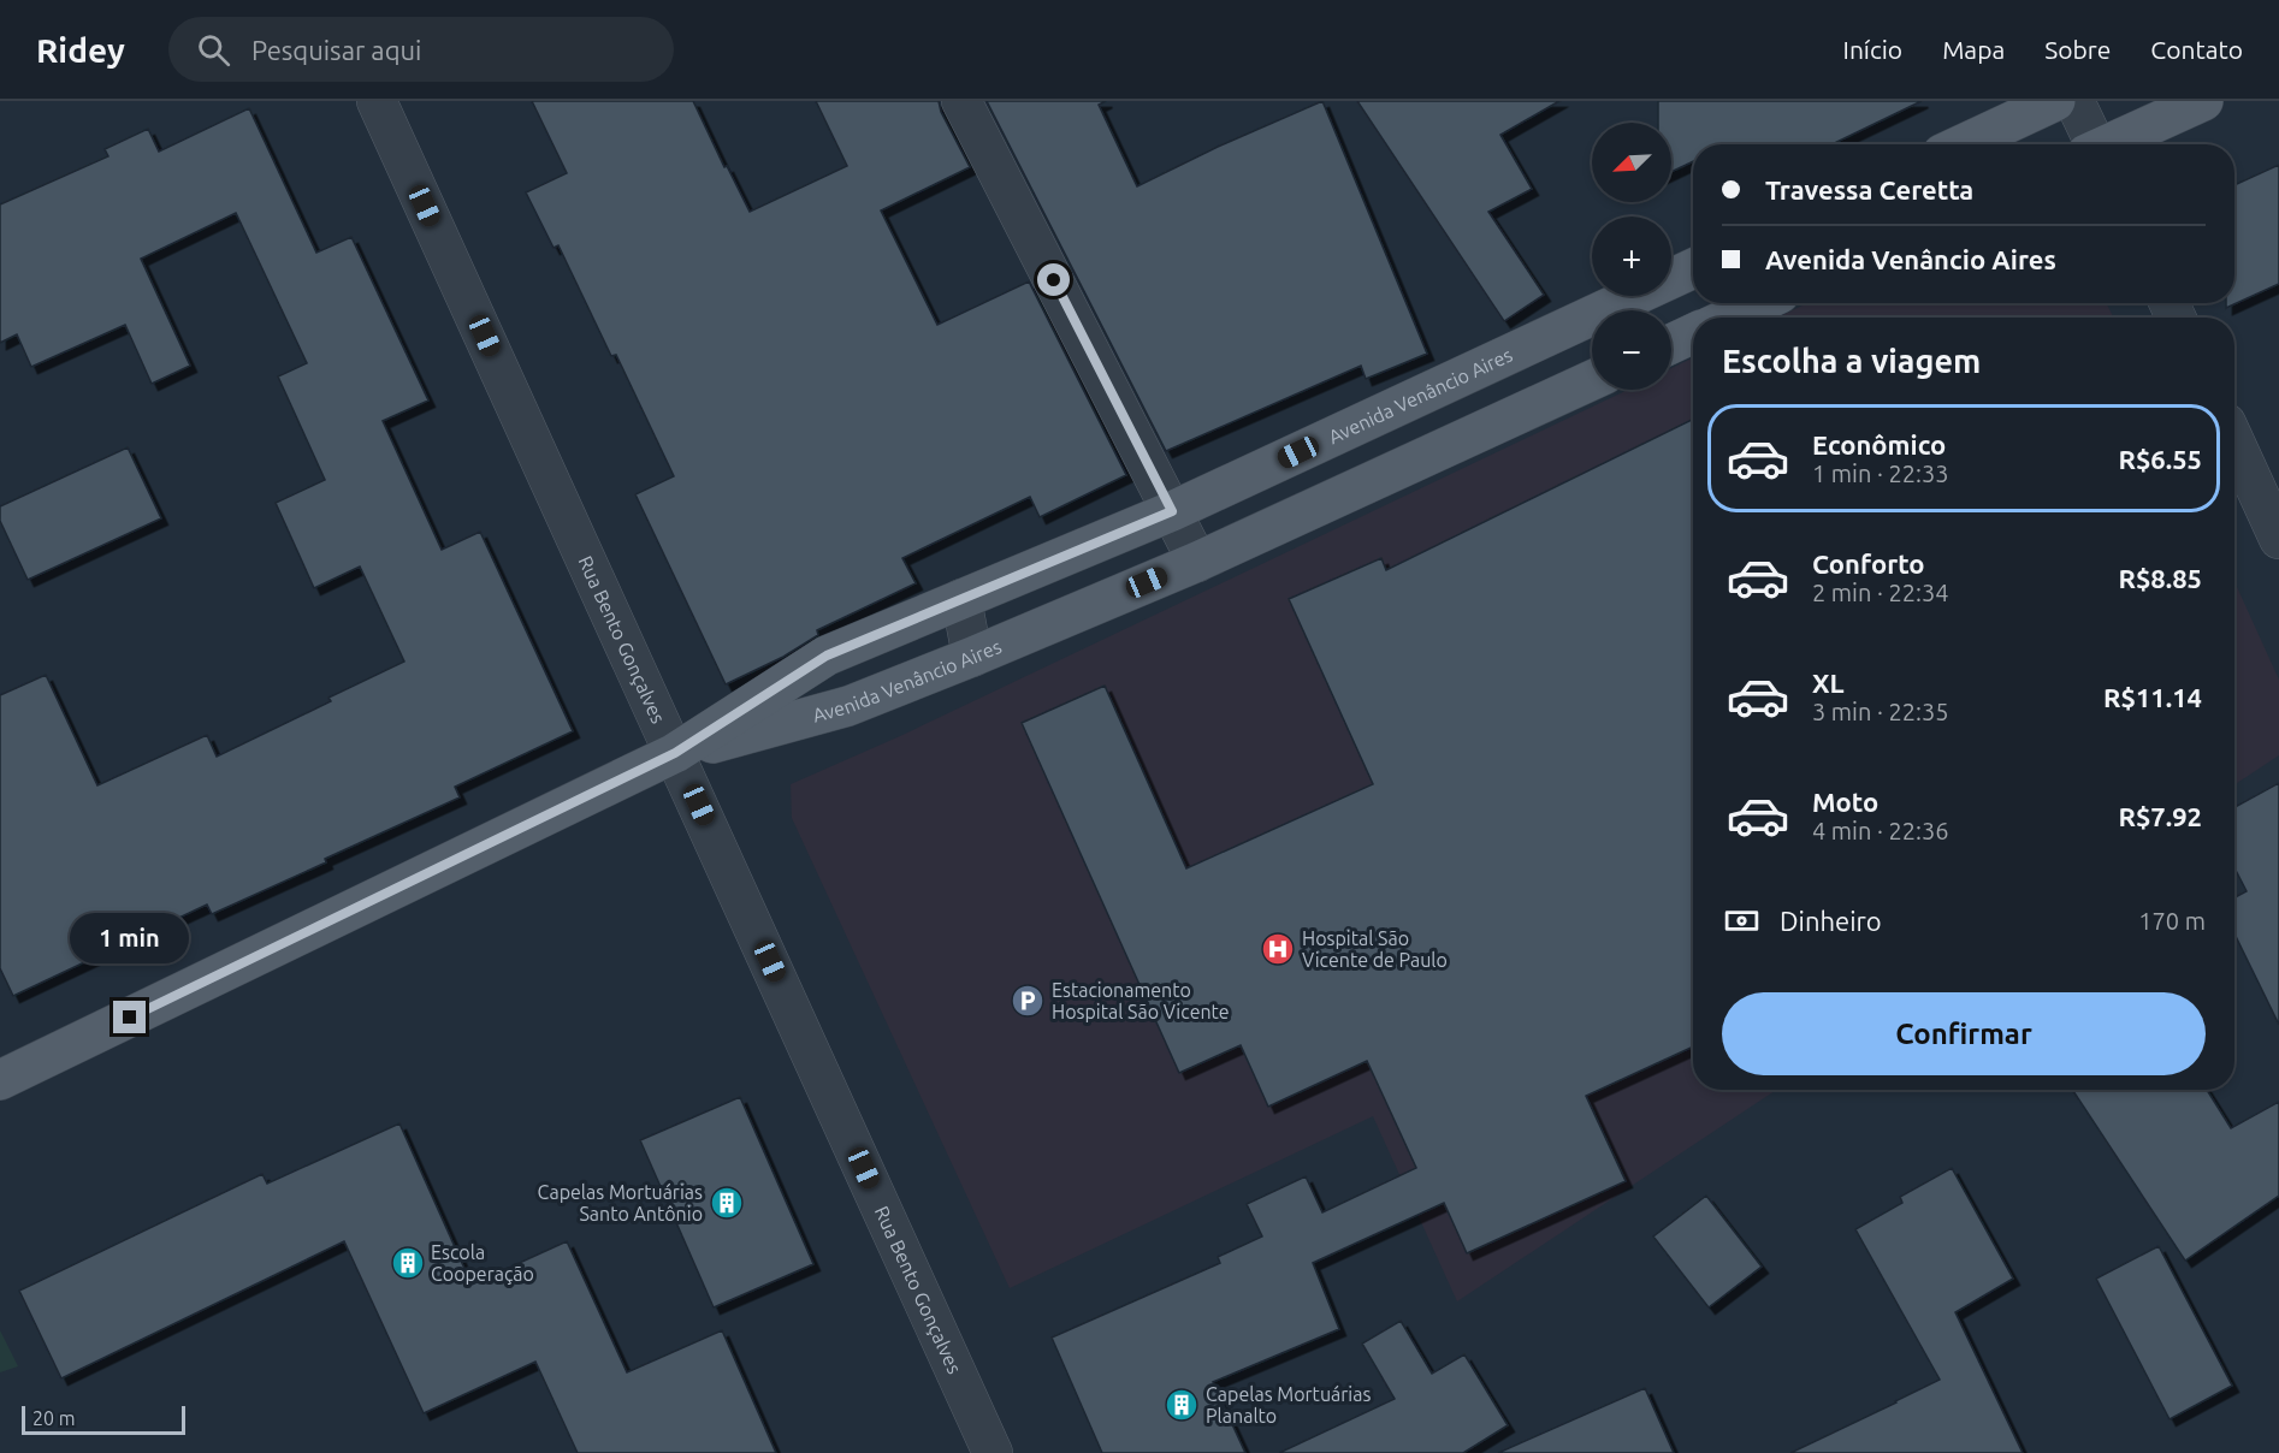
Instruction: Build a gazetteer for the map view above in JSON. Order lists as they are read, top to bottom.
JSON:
{
  "streets": {
    "main road": ["Avenida Venâncio Aires"],
    "street": ["Rua Bento Gonçalves"]
  },
  "crossings": [
    ["Avenida Venâncio Aires", "Rua Bento Gonçalves"]
  ],
  "places": {
    "hospital": ["Hospital São Vicente de Paulo"],
    "parking": ["Estacionamento Hospital São Vicente"],
    "building": ["Capelas Mortuárias Santo Antônio", "Escola Cooperação", "Capelas Mortuárias Planalto"]
  },
  "scale_bar": "20 m",
  "north": "bottom left",
  "page": {
    "header": "Ridey",
    "search": "Pesquisar aqui",
    "nav": [
      "Início",
      "Mapa",
      "Sobre",
      "Contato"
    ],
    "map_buttons": ["+", "−"],
    "banner": ["Travessa Ceretta", "Avenida Venâncio Aires"],
    "heading": "Escolha a viagem",
    "list": [
      {
        "name": "Econômico",
        "note": "1 min · 22:33",
        "value": "R$6.55"
      },
      {
        "name": "Conforto",
        "note": "2 min · 22:34",
        "value": "R$8.85"
      },
      {
        "name": "XL",
        "note": "3 min · 22:35",
        "value": "R$11.14"
      },
      {
        "name": "Moto",
        "note": "4 min · 22:36",
        "value": "R$7.92"
      }
    ],
    "pay": ["Dinheiro", "170 m"],
    "bubble": "1 min",
    "buttons": "Confirmar",
    "scale": "20 m"
  }
}
